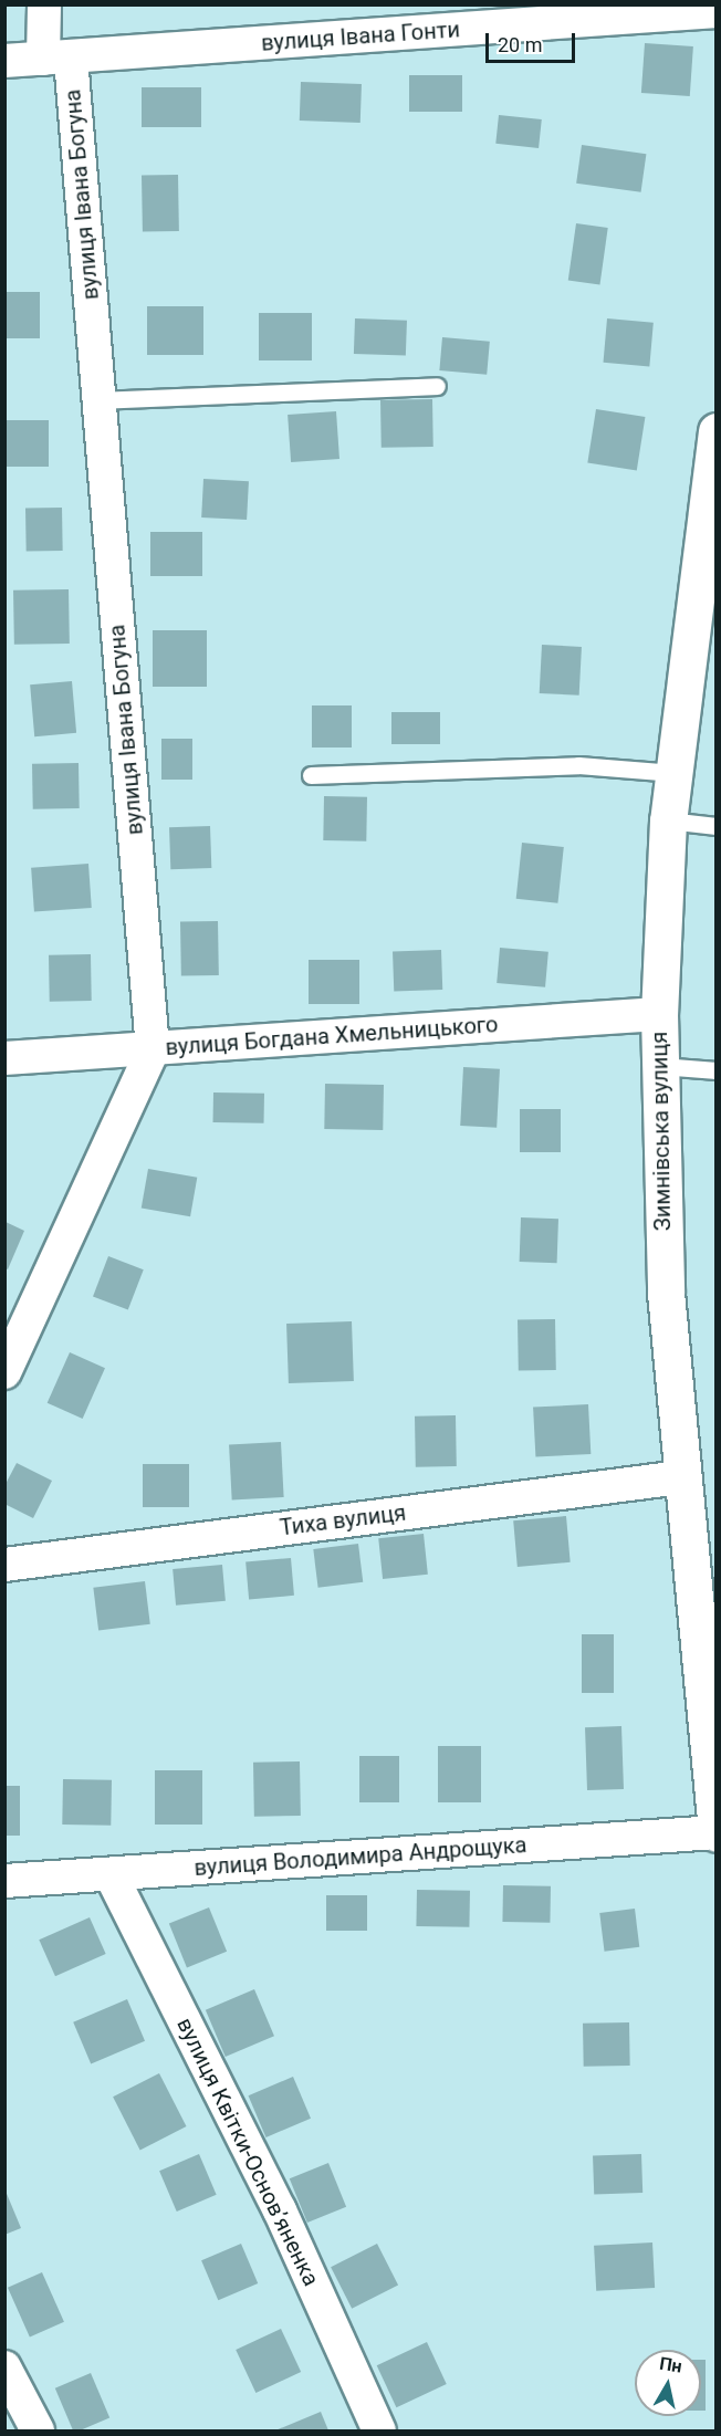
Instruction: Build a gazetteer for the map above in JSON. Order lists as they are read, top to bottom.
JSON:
{
  "streets": {
    "main road": ["Зимнівська вулиця"],
    "street": [
      "вулиця Івана Гонти",
      "вулиця Івана Богуна",
      "вулиця Богдана Хмельницького",
      "Тиха вулиця",
      "вулиця Володимира Андрощука",
      "вулиця Квітки-Основʼяненка"
    ]
  },
  "crossings": [
    ["вулиця Івана Гонти", "вулиця Івана Богуна"],
    ["вулиця Івана Богуна", "вулиця Богдана Хмельницького"],
    ["вулиця Богдана Хмельницького", "Зимнівська вулиця"],
    ["Зимнівська вулиця", "Тиха вулиця"],
    ["Зимнівська вулиця", "вулиця Володимира Андрощука"],
    ["вулиця Володимира Андрощука", "вулиця Квітки-Основʼяненка"]
  ],
  "scale_bar": "20 m",
  "north": "top"
}
